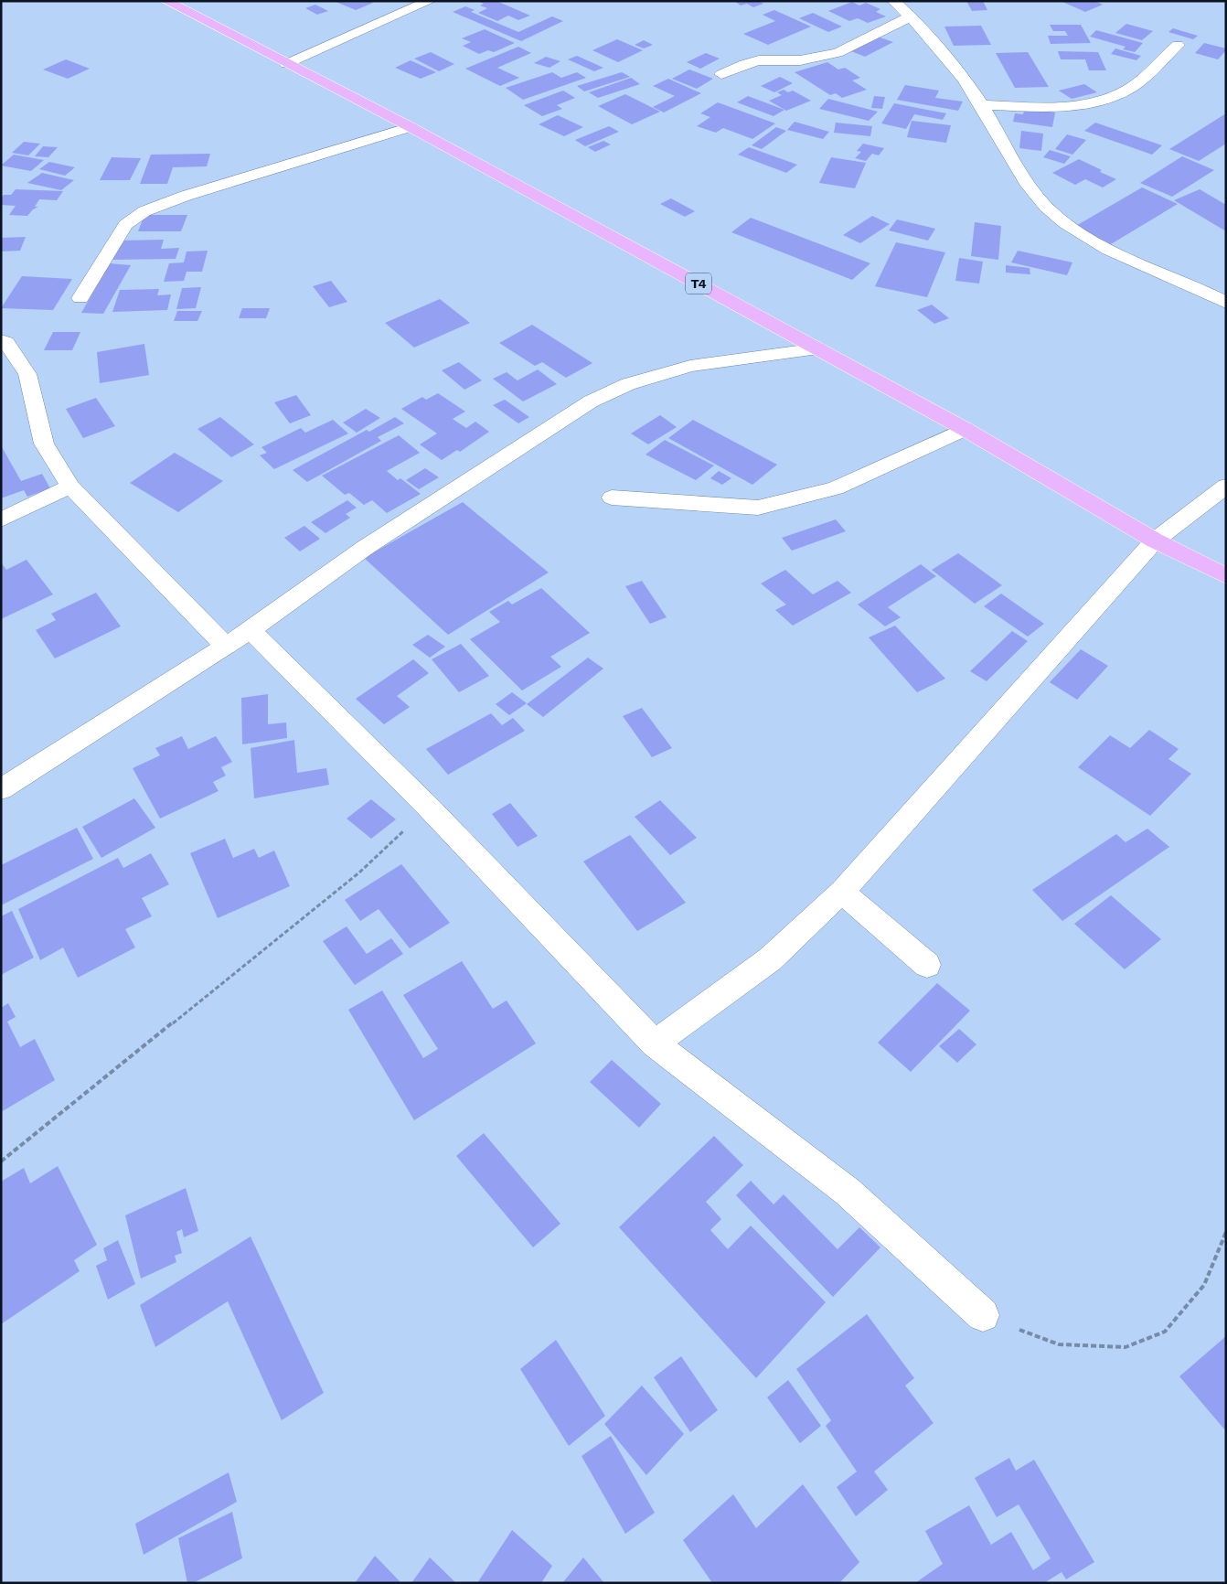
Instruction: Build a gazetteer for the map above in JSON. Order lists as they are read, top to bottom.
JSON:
{
  "streets": {
    "highway": ["T4"]
  }
}
